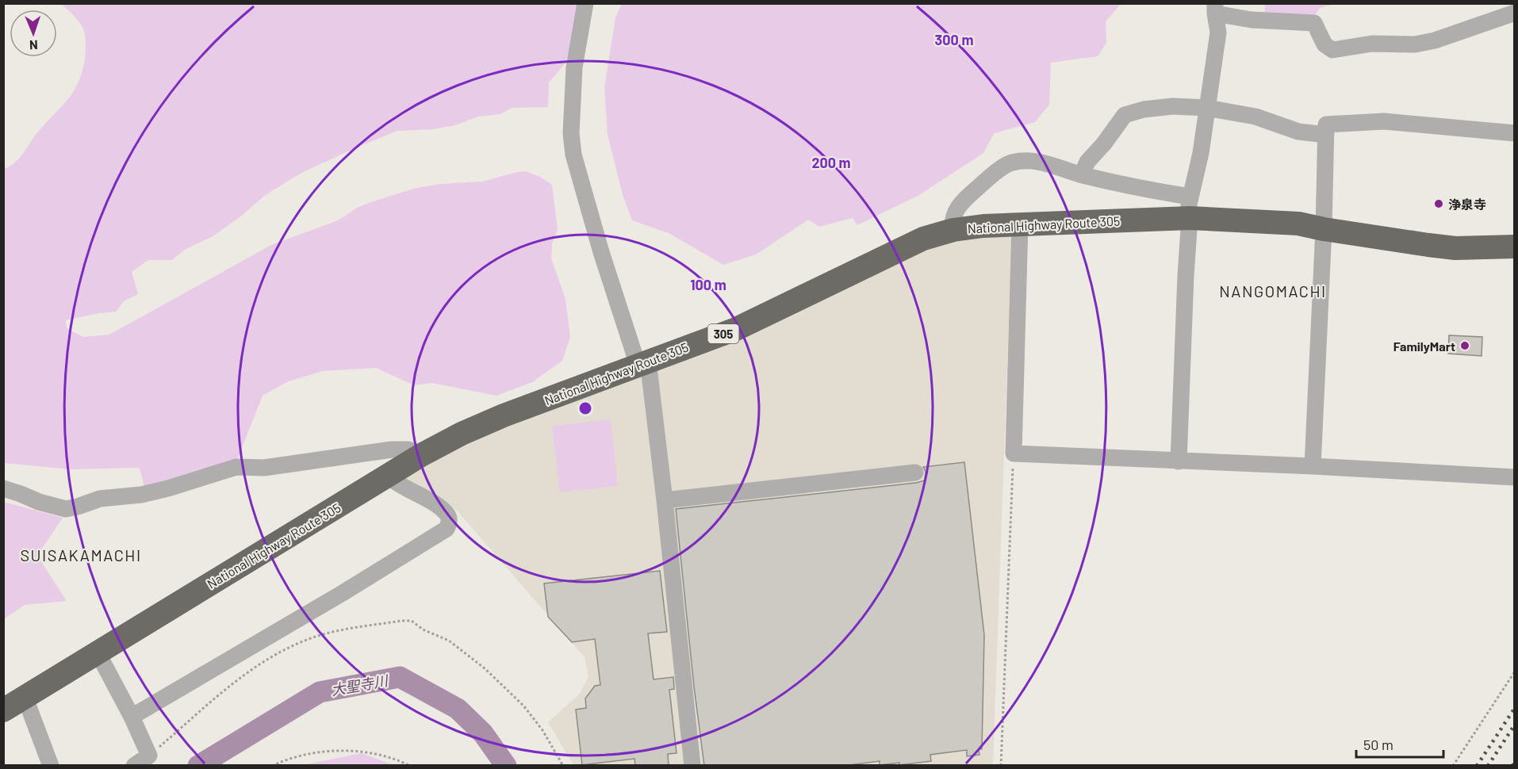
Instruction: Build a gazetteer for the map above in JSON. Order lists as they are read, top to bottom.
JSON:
{
  "streets": {
    "highway": ["National Highway Route 305", "305"]
  },
  "districts": ["NANGOMACHI", "SUISAKAMACHI"],
  "water": ["大聖寺川"],
  "places": ["浄泉寺", "FamilyMart"],
  "scale_bar": "50 m",
  "north": "bottom",
  "rings": ["300 m", "200 m", "100 m"]
}
